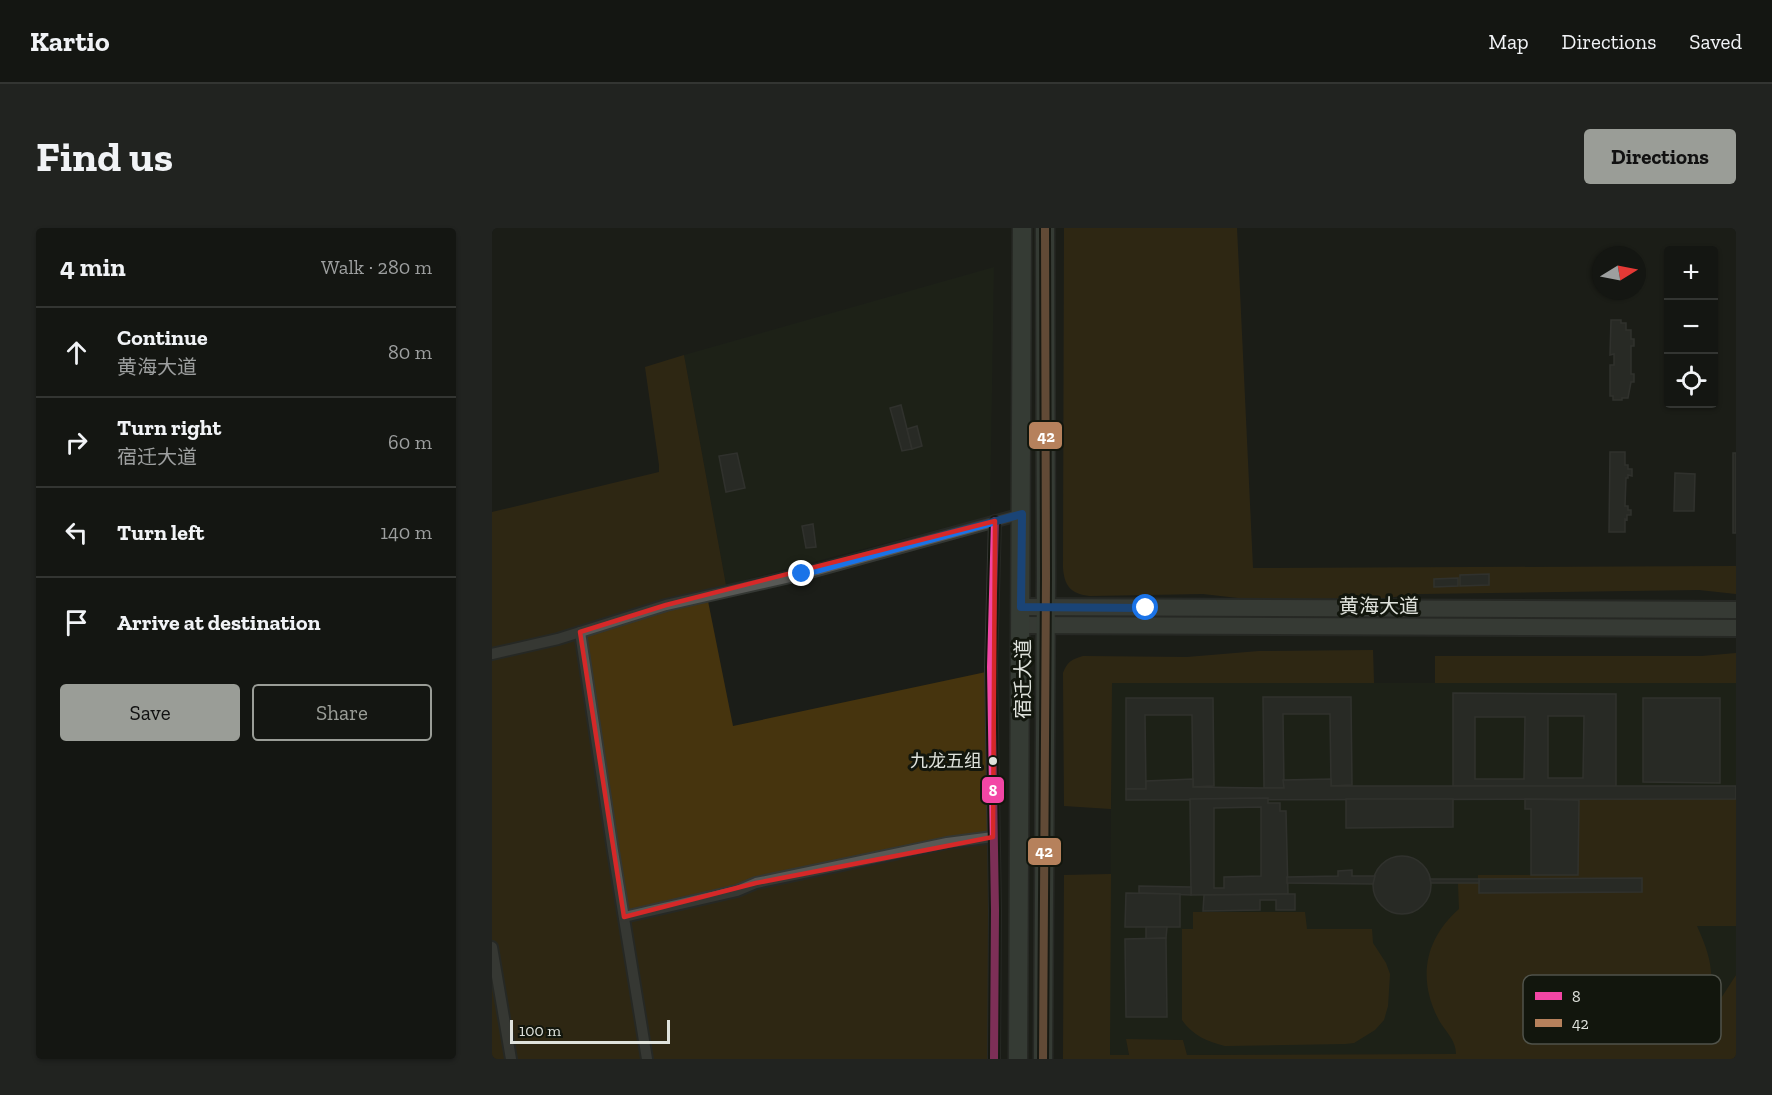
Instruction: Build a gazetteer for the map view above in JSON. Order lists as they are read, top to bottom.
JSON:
{
  "streets": {
    "main road": ["黄海大道", "宿迁大道"]
  },
  "crossings": [
    ["黄海大道", "宿迁大道"]
  ],
  "places": ["九龙五组"],
  "lines": ["transit line 42", "transit line 8"],
  "legend": ["8", "42"],
  "scale_bar": "100 m",
  "north": "right",
  "page": {
    "header": "Kartio",
    "nav": ["Map", "Directions", "Saved"],
    "buttons": [
      "Directions",
      ["Save", "Share"]
    ],
    "title": "Find us",
    "heading": ["4 min", "Walk · 280 m"],
    "map_buttons": ["+", "−"],
    "list": [
      ["Continue", "黄海大道", "80 m"],
      ["Turn right", "宿迁大道", "60 m"],
      ["Turn left", "140 m"],
      "Arrive at destination"
    ],
    "scale": "100 m"
  }
}
